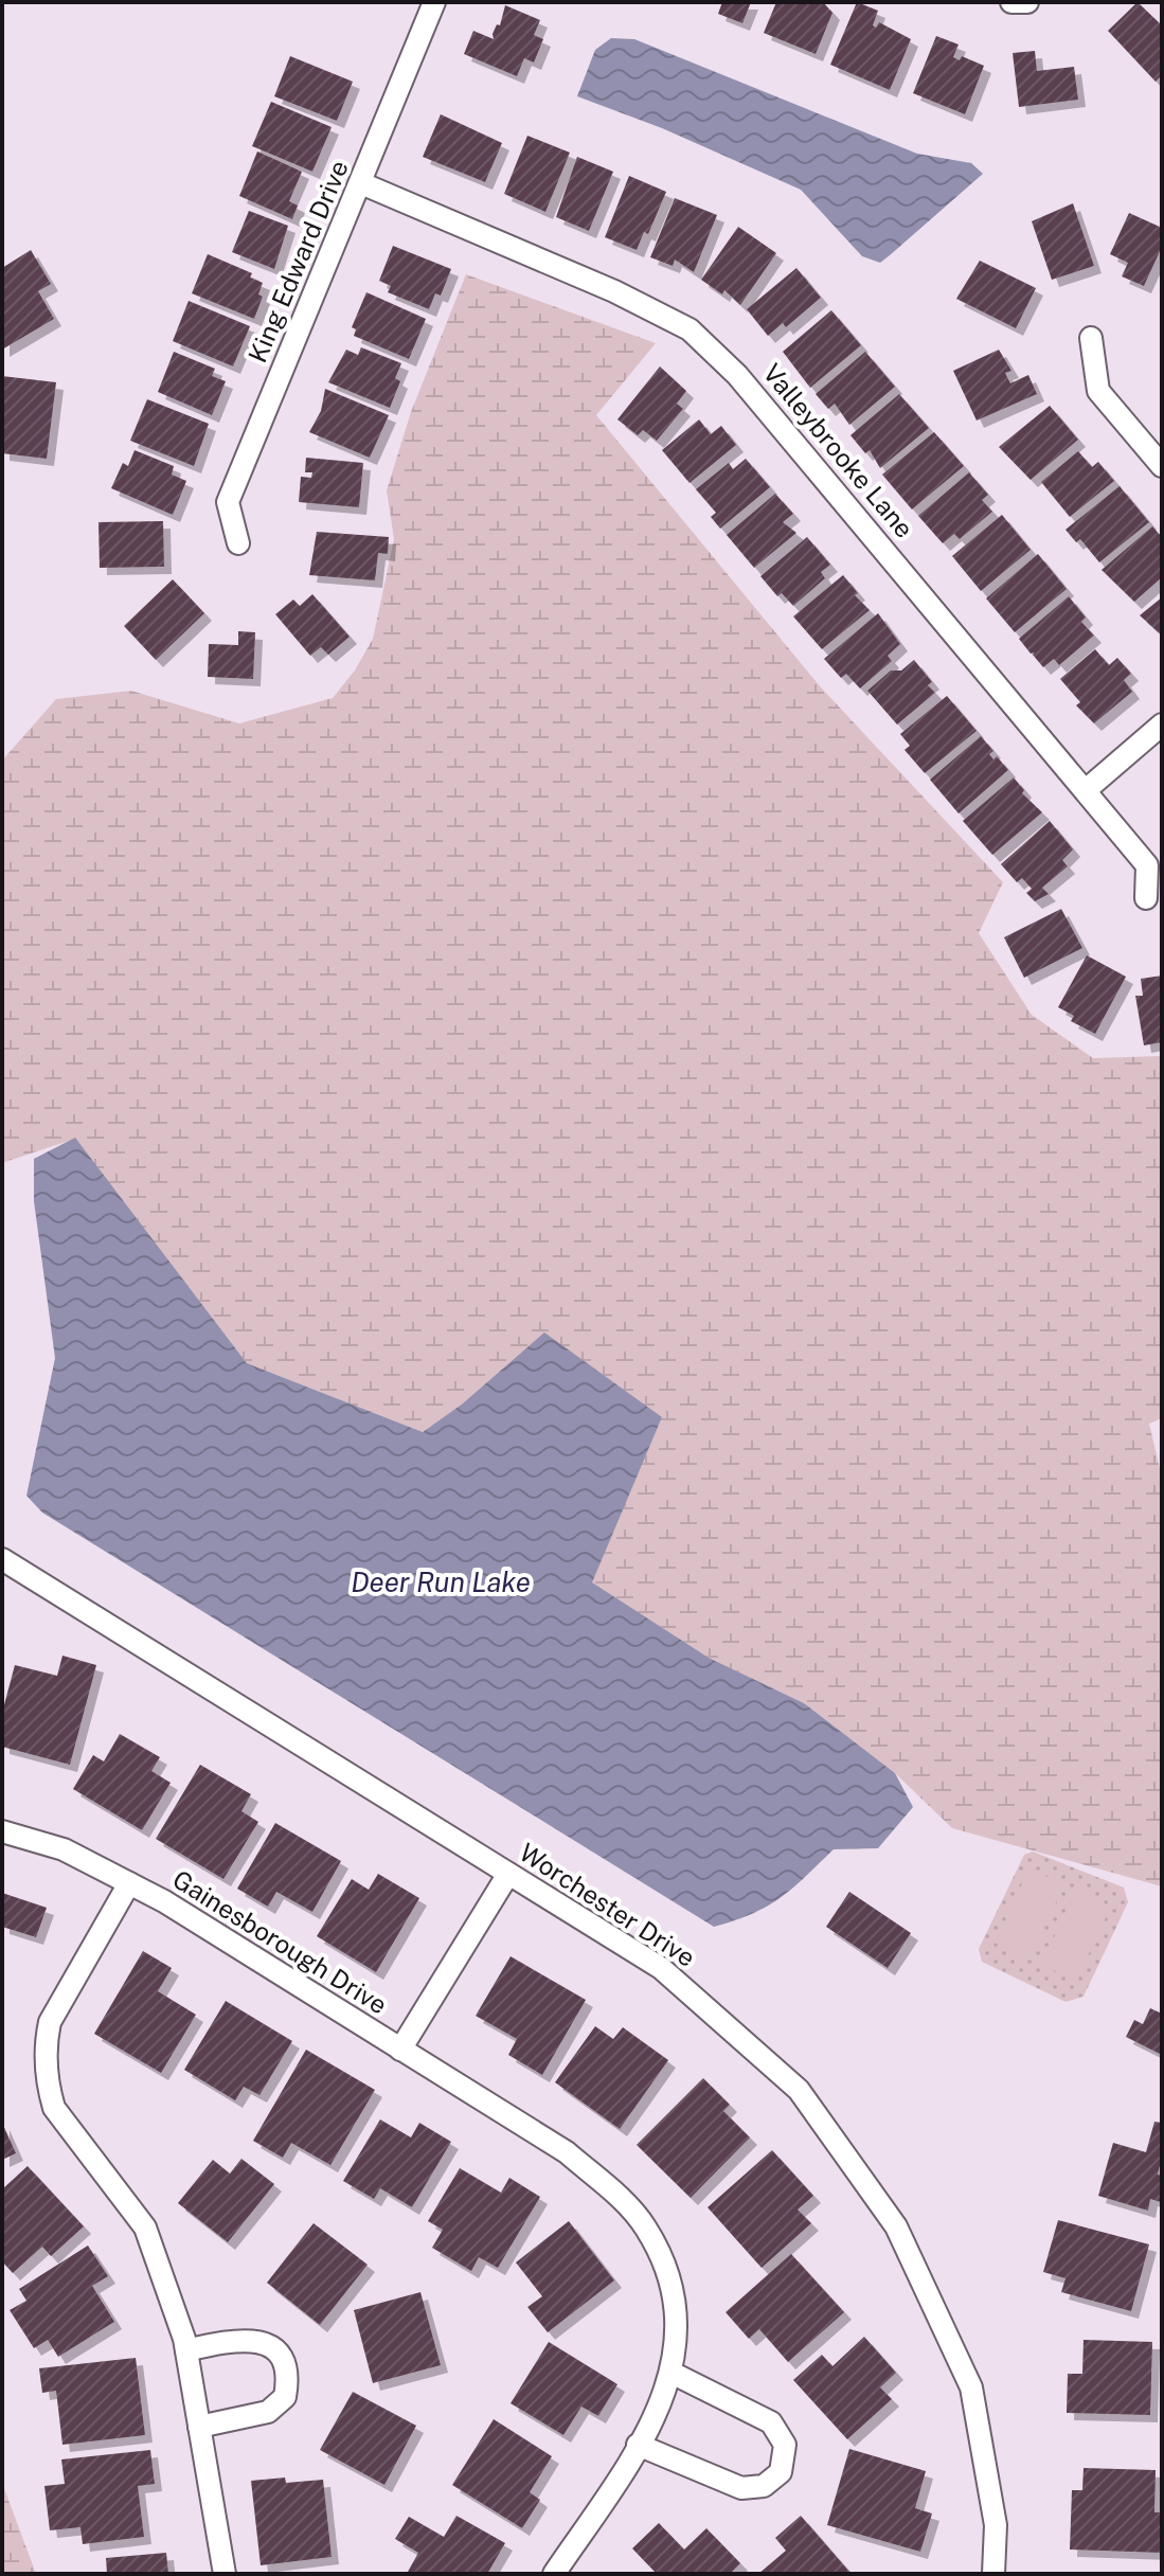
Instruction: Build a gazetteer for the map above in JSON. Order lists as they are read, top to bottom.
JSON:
{
  "streets": {
    "street": [
      "King Edward Drive",
      "Valleybrooke Lane",
      "Worchester Drive",
      "Gainesborough Drive"
    ]
  },
  "crossings": [
    ["King Edward Drive", "Valleybrooke Lane"],
    ["Worchester Drive", "Gainesborough Drive"]
  ],
  "water": ["Deer Run Lake"]
}
